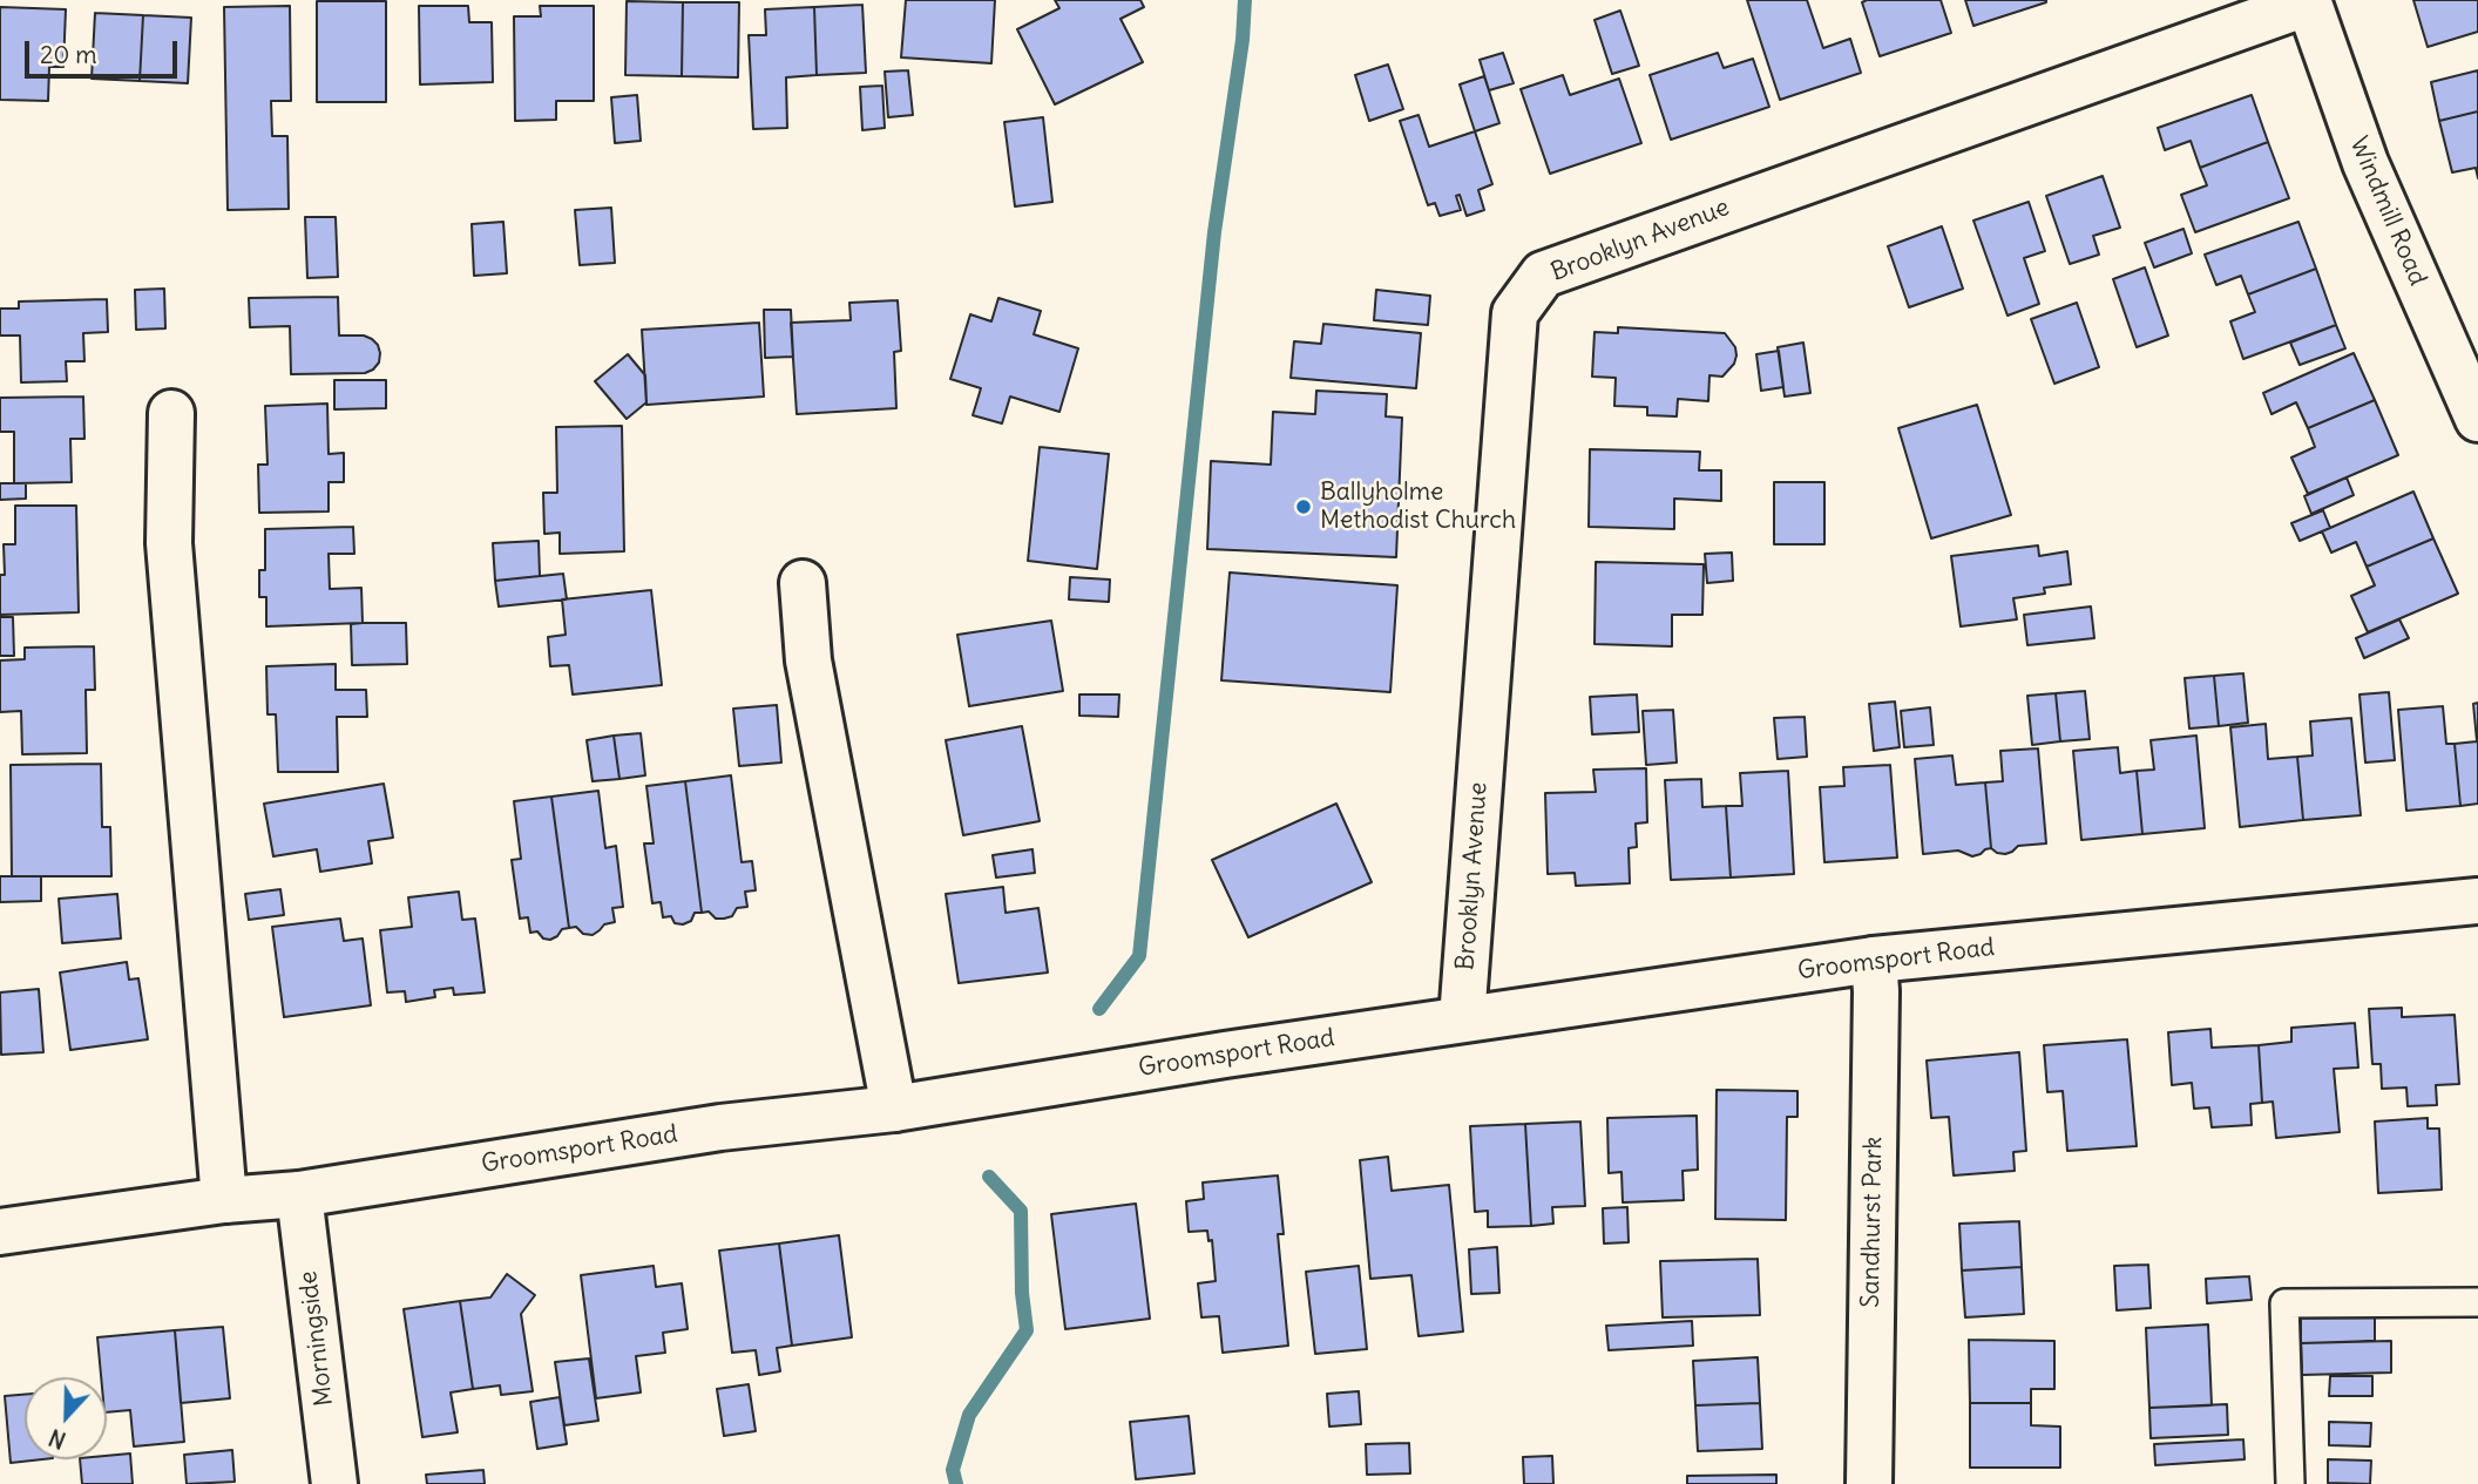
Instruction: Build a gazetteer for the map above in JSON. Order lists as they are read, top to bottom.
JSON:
{
  "streets": {
    "street": [
      "Windmill Road",
      "Brooklyn Avenue",
      "Groomsport Road",
      "Sandhurst Park",
      "Morningside"
    ]
  },
  "crossings": [
    ["Windmill Road", "Brooklyn Avenue"],
    ["Brooklyn Avenue", "Groomsport Road"],
    ["Groomsport Road", "Sandhurst Park"],
    ["Groomsport Road", "Morningside"]
  ],
  "places": ["Ballyholme Methodist Church"],
  "scale_bar": "20 m",
  "north": "bottom"
}
